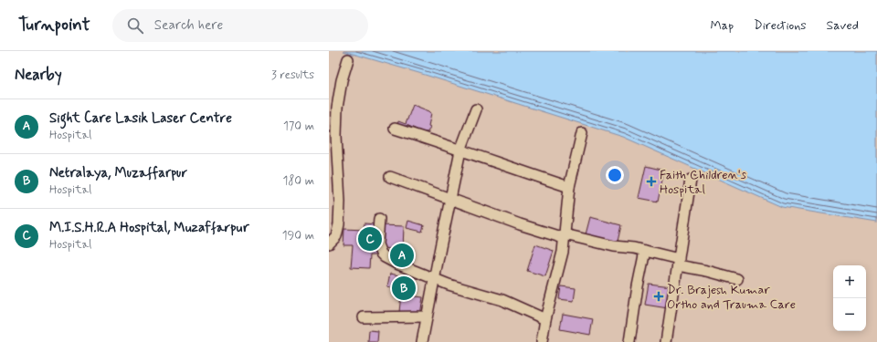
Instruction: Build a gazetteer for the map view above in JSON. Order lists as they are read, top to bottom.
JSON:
{
  "places": {
    "health": ["Faith Children's Hospital", "Dr. Brajesh Kumar Ortho and Trauma Care"]
  },
  "page": {
    "header": "Turnpoint",
    "search": "Search here",
    "nav": ["Map", "Directions", "Saved"],
    "heading": ["Nearby", "3 results"],
    "list": [
      {
        "mark": "A",
        "name": "Sight Care Lasik Laser Centre",
        "note": "Hospital",
        "value": "170 m"
      },
      {
        "mark": "B",
        "name": "Netralaya, Muzaffarpur",
        "note": "Hospital",
        "value": "180 m"
      },
      {
        "mark": "C",
        "name": "M.I.S.H.R.A Hospital, Muzaffarpur",
        "note": "Hospital",
        "value": "190 m"
      }
    ],
    "pins": ["C", "A", "B"],
    "map_buttons": ["+", "−"]
  }
}
